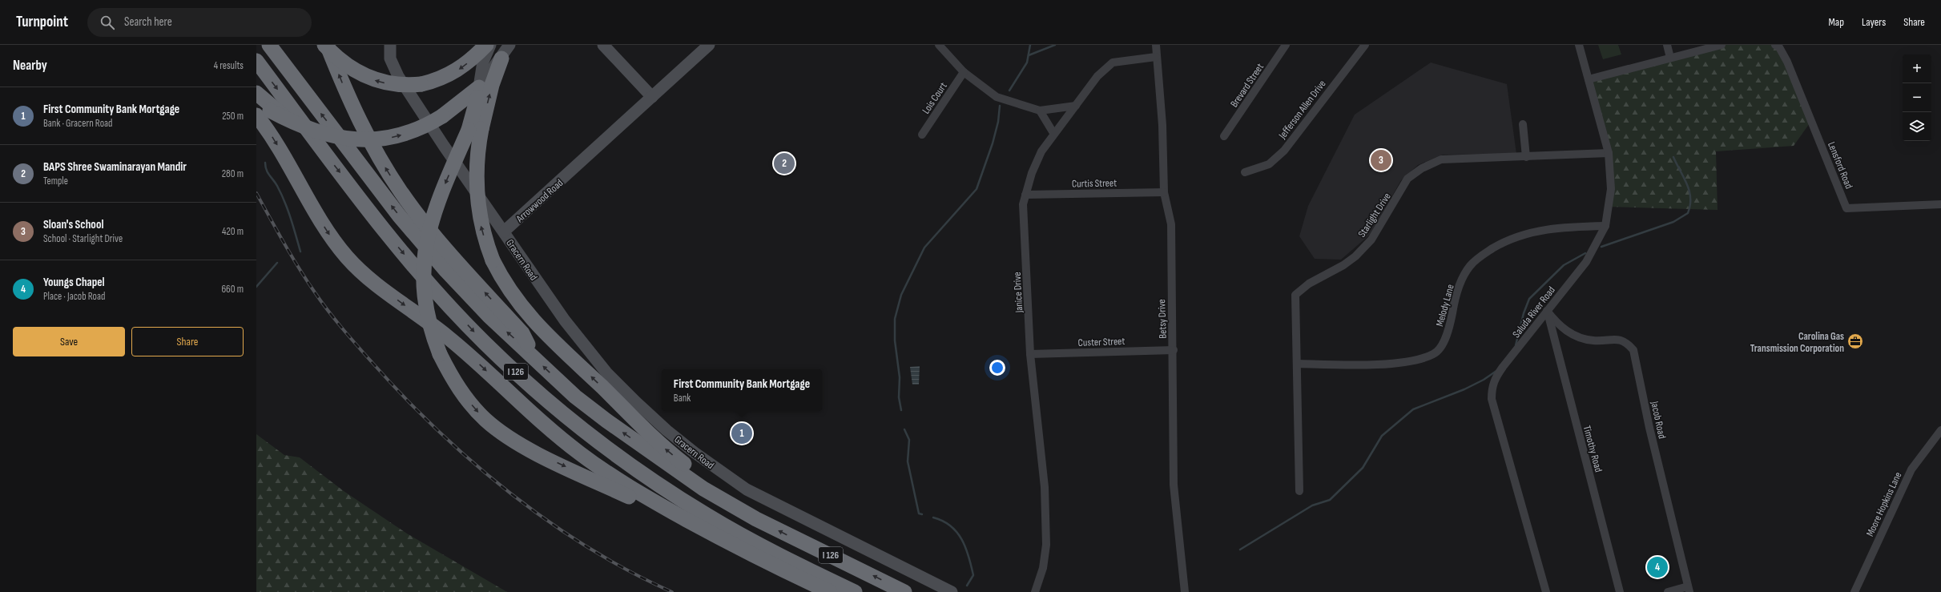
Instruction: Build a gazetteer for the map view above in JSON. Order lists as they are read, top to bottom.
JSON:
{
  "streets": {
    "highway": ["I 126"],
    "street": [
      "Brevard Street",
      "Lois Court",
      "Jefferson Allen Drive",
      "Lensford Road",
      "Curtis Street",
      "Arrowwood Road",
      "Starlight Drive",
      "Gracern Road",
      "Janice Drive",
      "Melody Lane",
      "Saluda River Road",
      "Betsy Drive",
      "Custer Street",
      "Jacob Road",
      "Timothy Road",
      "Moore Hopkins Lane"
    ]
  },
  "crossings": [
    ["Curtis Street", "Janice Drive"],
    ["Curtis Street", "Betsy Drive"],
    ["Arrowwood Road", "Gracern Road"],
    ["Starlight Drive", "Melody Lane"],
    ["Starlight Drive", "Saluda River Road"],
    ["Janice Drive", "Betsy Drive"],
    ["Janice Drive", "Custer Street"],
    ["Melody Lane", "Saluda River Road"],
    ["Saluda River Road", "Jacob Road"],
    ["Saluda River Road", "Timothy Road"],
    ["Betsy Drive", "Custer Street"],
    ["Jacob Road", "Timothy Road"]
  ],
  "places": {
    "office": ["Carolina Gas Transmission Corporation"]
  },
  "page": {
    "header": "Turnpoint",
    "search": "Search here",
    "nav": ["Map", "Layers", "Share"],
    "heading": ["Nearby", "4 results"],
    "map_buttons": ["+", "−"],
    "list": [
      {
        "mark": "1",
        "name": "First Community Bank Mortgage",
        "note": "Bank · Gracern Road",
        "value": "250 m"
      },
      {
        "mark": "2",
        "name": "BAPS Shree Swaminarayan Mandir",
        "note": "Temple",
        "value": "280 m"
      },
      {
        "mark": "3",
        "name": "Sloan's School",
        "note": "School · Starlight Drive",
        "value": "420 m"
      },
      {
        "mark": "4",
        "name": "Youngs Chapel",
        "note": "Place · Jacob Road",
        "value": "660 m"
      }
    ],
    "pins": [
      "3",
      "2",
      "1",
      "4"
    ],
    "buttons": ["Save", "Share"],
    "popup": ["First Community Bank Mortgage", "Bank"]
  }
}
